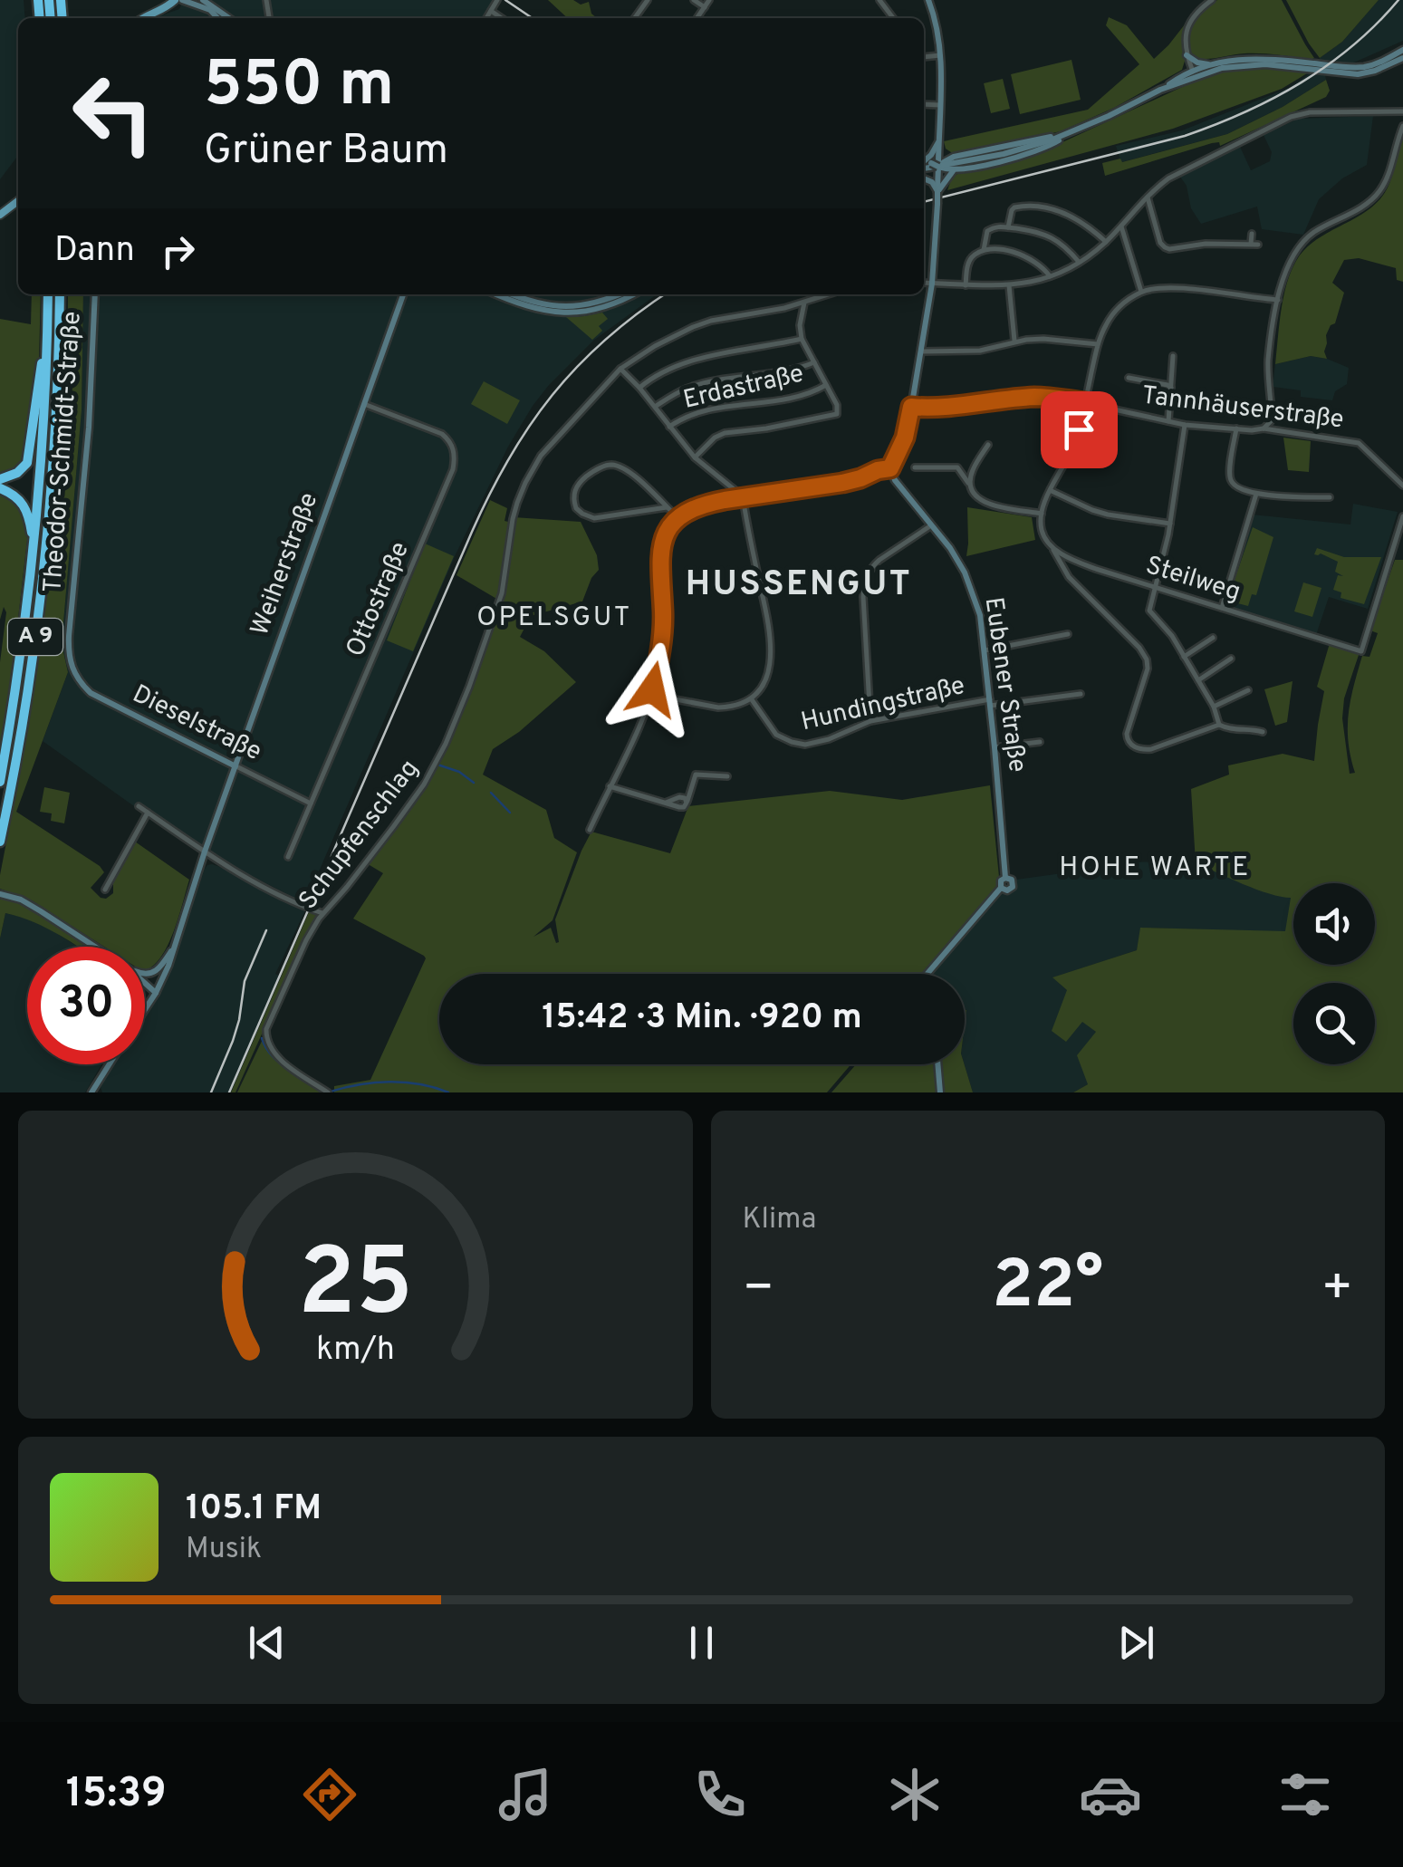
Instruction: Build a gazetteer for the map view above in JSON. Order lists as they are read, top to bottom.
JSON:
{
  "streets": {
    "highway": ["A 9"],
    "street": [
      "Erdastraße",
      "Tannhäuserstraße",
      "Theodor-Schmidt-Straße",
      "Weiherstraße",
      "Steilweg",
      "Ottostraße",
      "Eubener Straße",
      "Hundingstraße",
      "Dieselstraße",
      "Schupfenschlag"
    ]
  },
  "crossings": [
    ["Theodor-Schmidt-Straße", "Dieselstraße"],
    ["Weiherstraße", "Ottostraße"],
    ["Weiherstraße", "Dieselstraße"],
    ["Ottostraße", "Dieselstraße"],
    ["Eubener Straße", "Hundingstraße"]
  ],
  "districts": ["HUSSENGUT", "OPELSGUT", "HOHE WARTE"],
  "page": {
    "turn": ["550 m", "Grüner Baum"],
    "then": "Dann",
    "limit": "30",
    "trip": "15:42 · 3 Min. · 920 m",
    "tile": "Klima",
    "heat": ["−", "22°", "+"],
    "song": ["105.1 FM", "Musik"],
    "tabs": "15:39",
    "gauge": ["25", "km/h"]
  }
}
